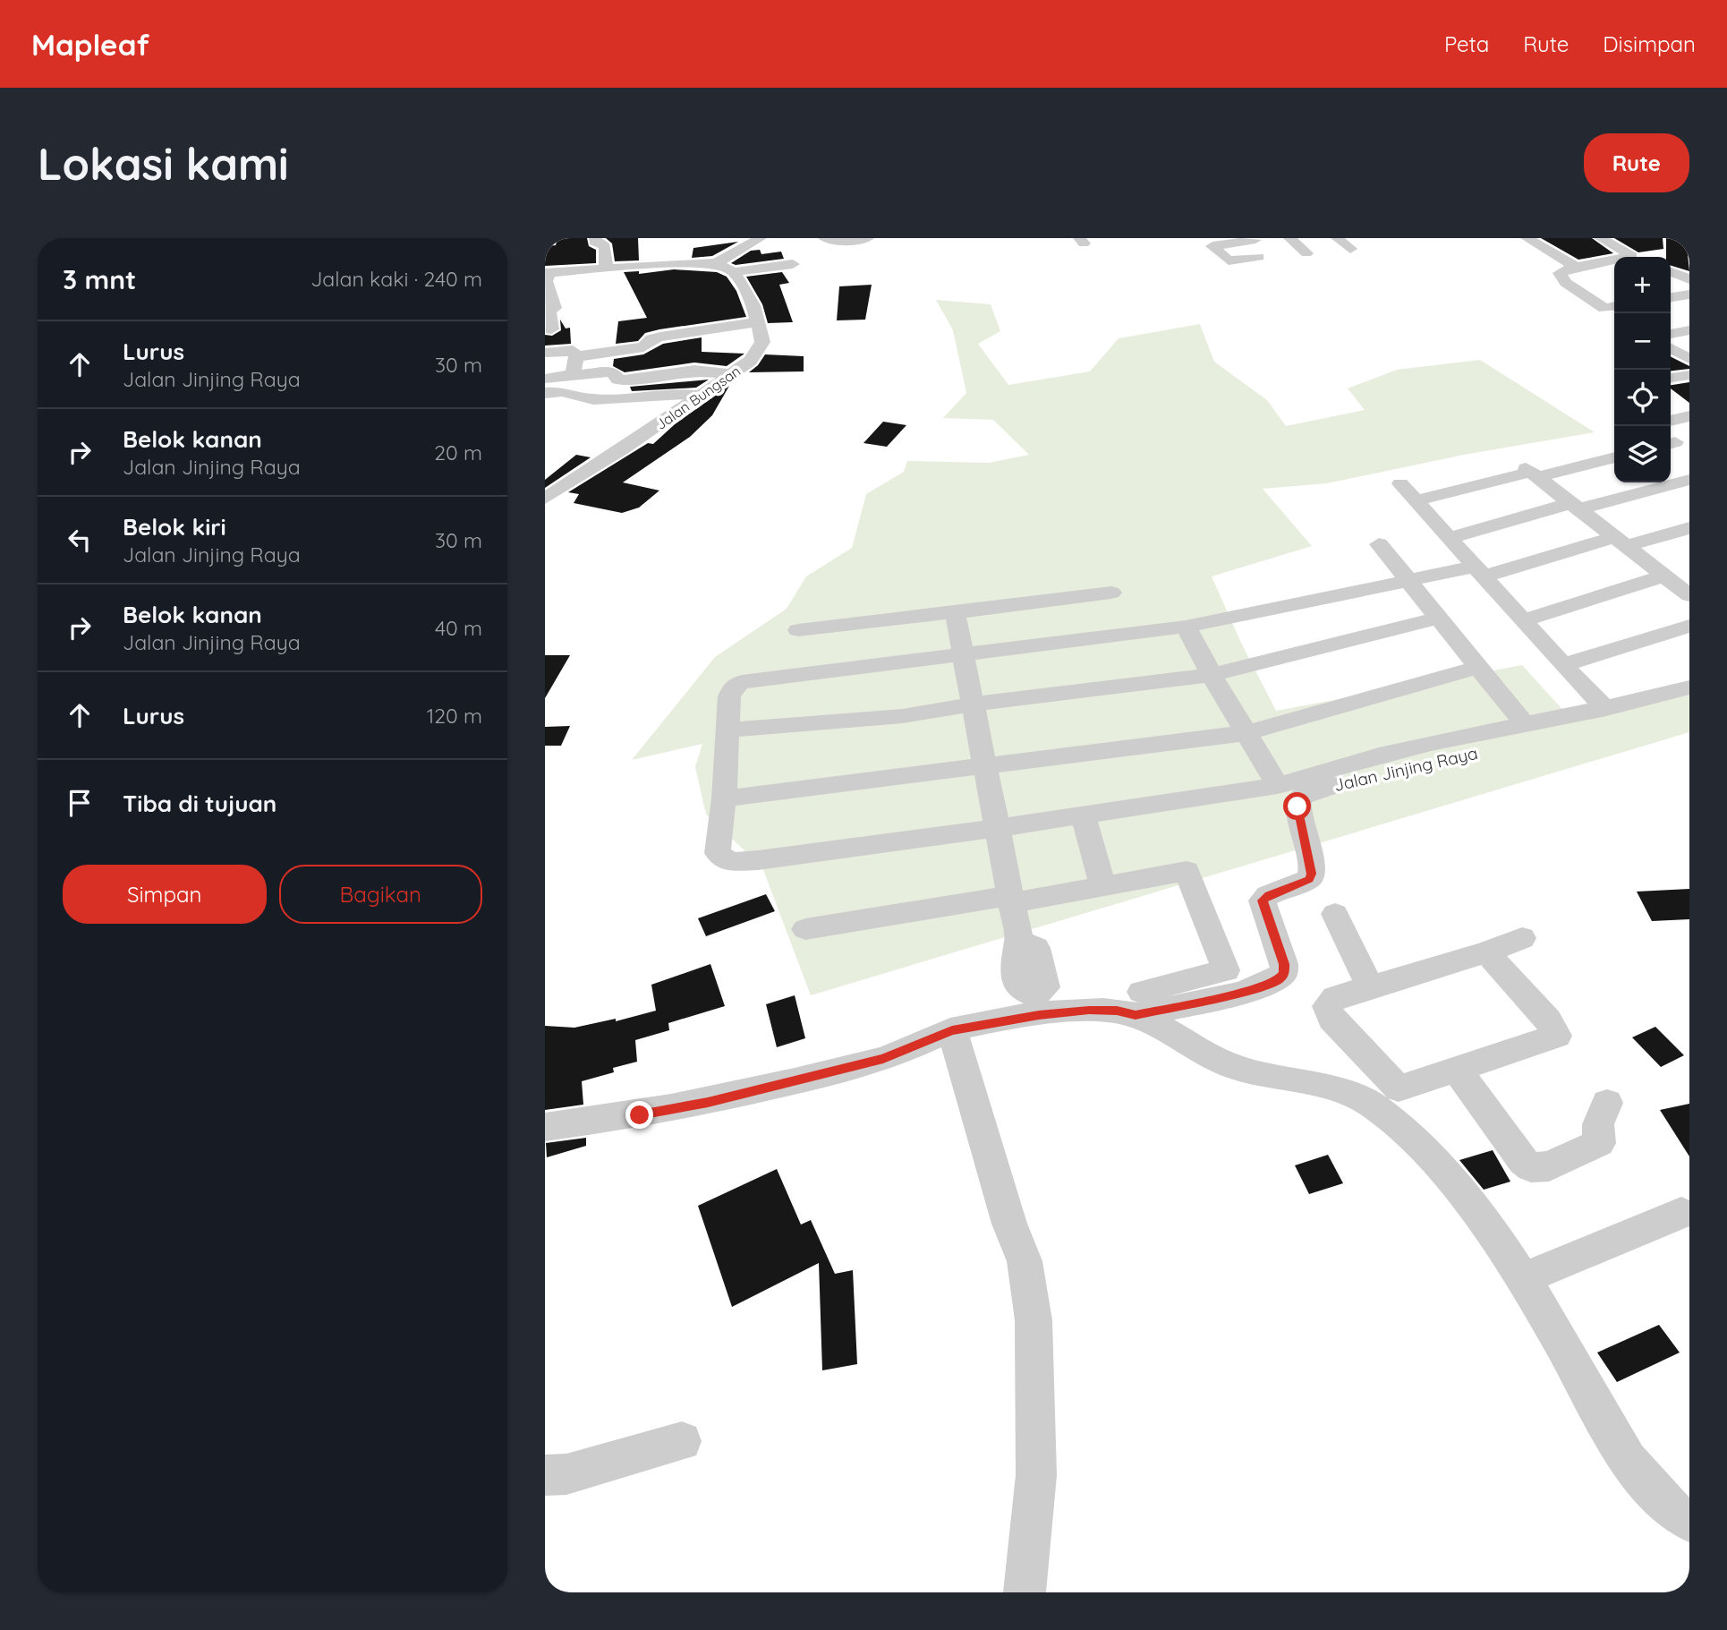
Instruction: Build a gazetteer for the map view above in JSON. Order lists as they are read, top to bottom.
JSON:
{
  "streets": {
    "street": ["Jalan Bungsan", "Jalan Jinjing Raya"]
  },
  "page": {
    "header": "Mapleaf",
    "nav": ["Peta", "Rute", "Disimpan"],
    "buttons": [
      "Rute",
      ["Simpan", "Bagikan"]
    ],
    "title": "Lokasi kami",
    "heading": ["3 mnt", "Jalan kaki · 240 m"],
    "map_buttons": ["+", "−"],
    "list": [
      ["Lurus", "Jalan Jinjing Raya", "30 m"],
      ["Belok kanan", "Jalan Jinjing Raya", "20 m"],
      ["Belok kiri", "Jalan Jinjing Raya", "30 m"],
      ["Belok kanan", "Jalan Jinjing Raya", "40 m"],
      ["Lurus", "120 m"],
      "Tiba di tujuan"
    ]
  }
}
